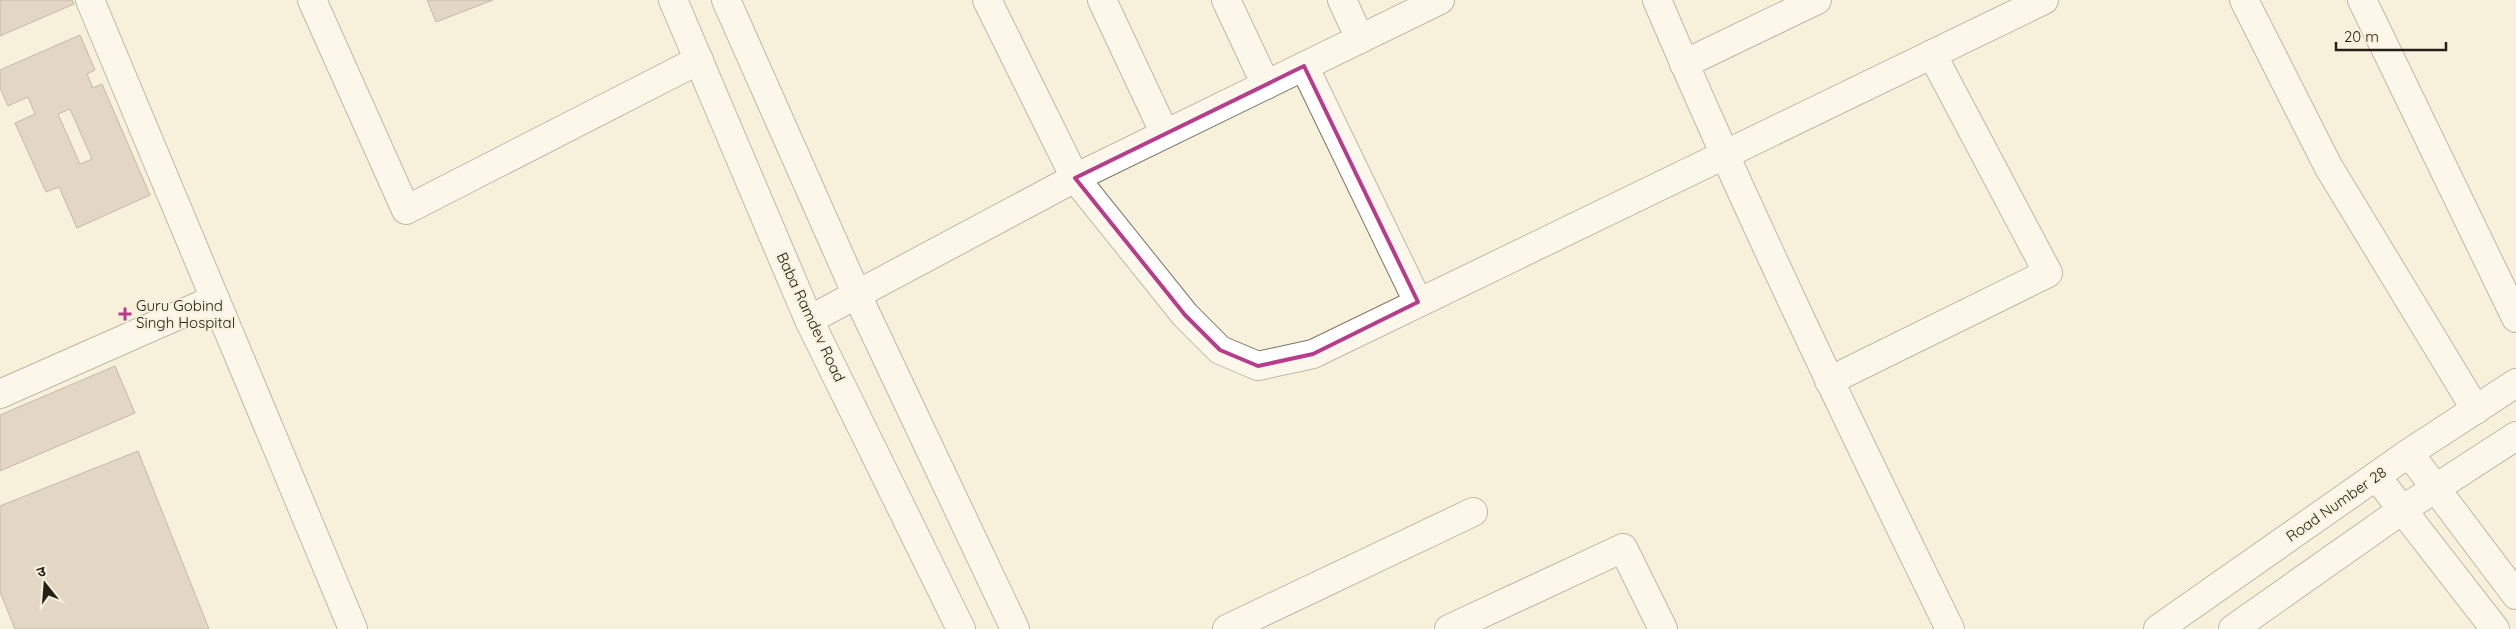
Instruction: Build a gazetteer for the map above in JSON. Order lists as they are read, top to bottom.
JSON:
{
  "streets": {
    "street": ["Baba Ramdev Road", "Road Number 28"]
  },
  "places": {
    "health": ["Guru Gobind Singh Hospital"]
  },
  "scale_bar": "20 m",
  "north": "top"
}
